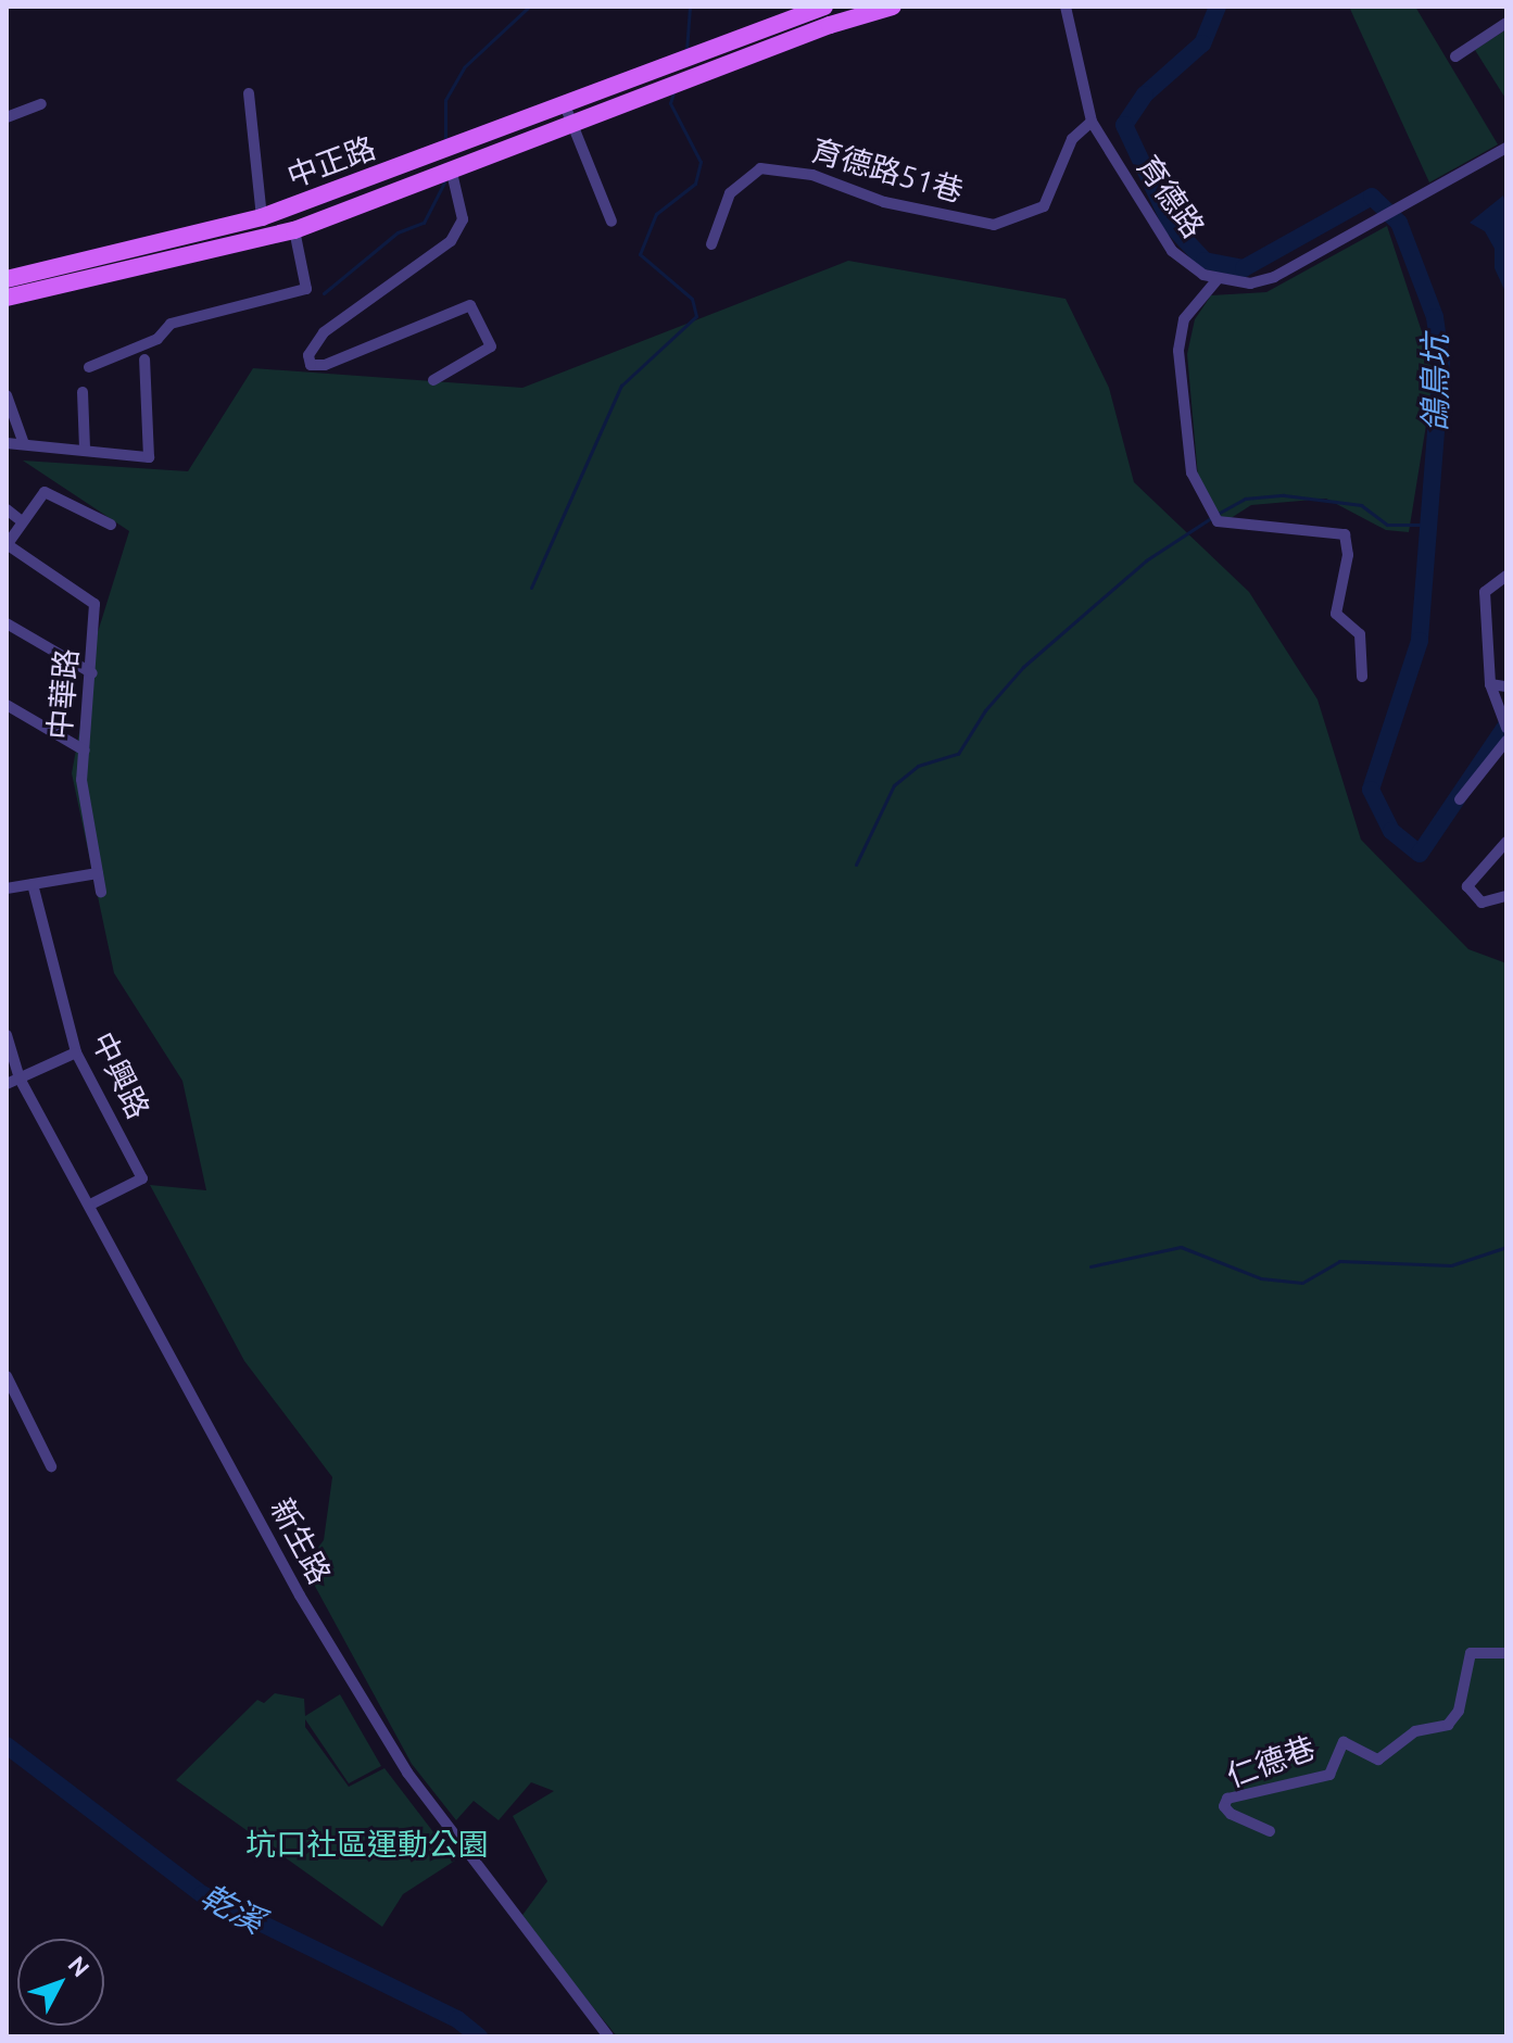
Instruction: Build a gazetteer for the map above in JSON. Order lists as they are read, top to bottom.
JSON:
{
  "streets": {
    "main road": ["中正路"],
    "street": [
      "育德路51巷",
      "育德路",
      "中華路",
      "中興路",
      "新生路",
      "仁德巷"
    ]
  },
  "crossings": [
    ["育德路51巷", "育德路"],
    ["中興路", "新生路"]
  ],
  "water": ["鴿鳥坑", "乾溪"],
  "parks": ["坑口社區運動公園"],
  "north": "top right"
}
